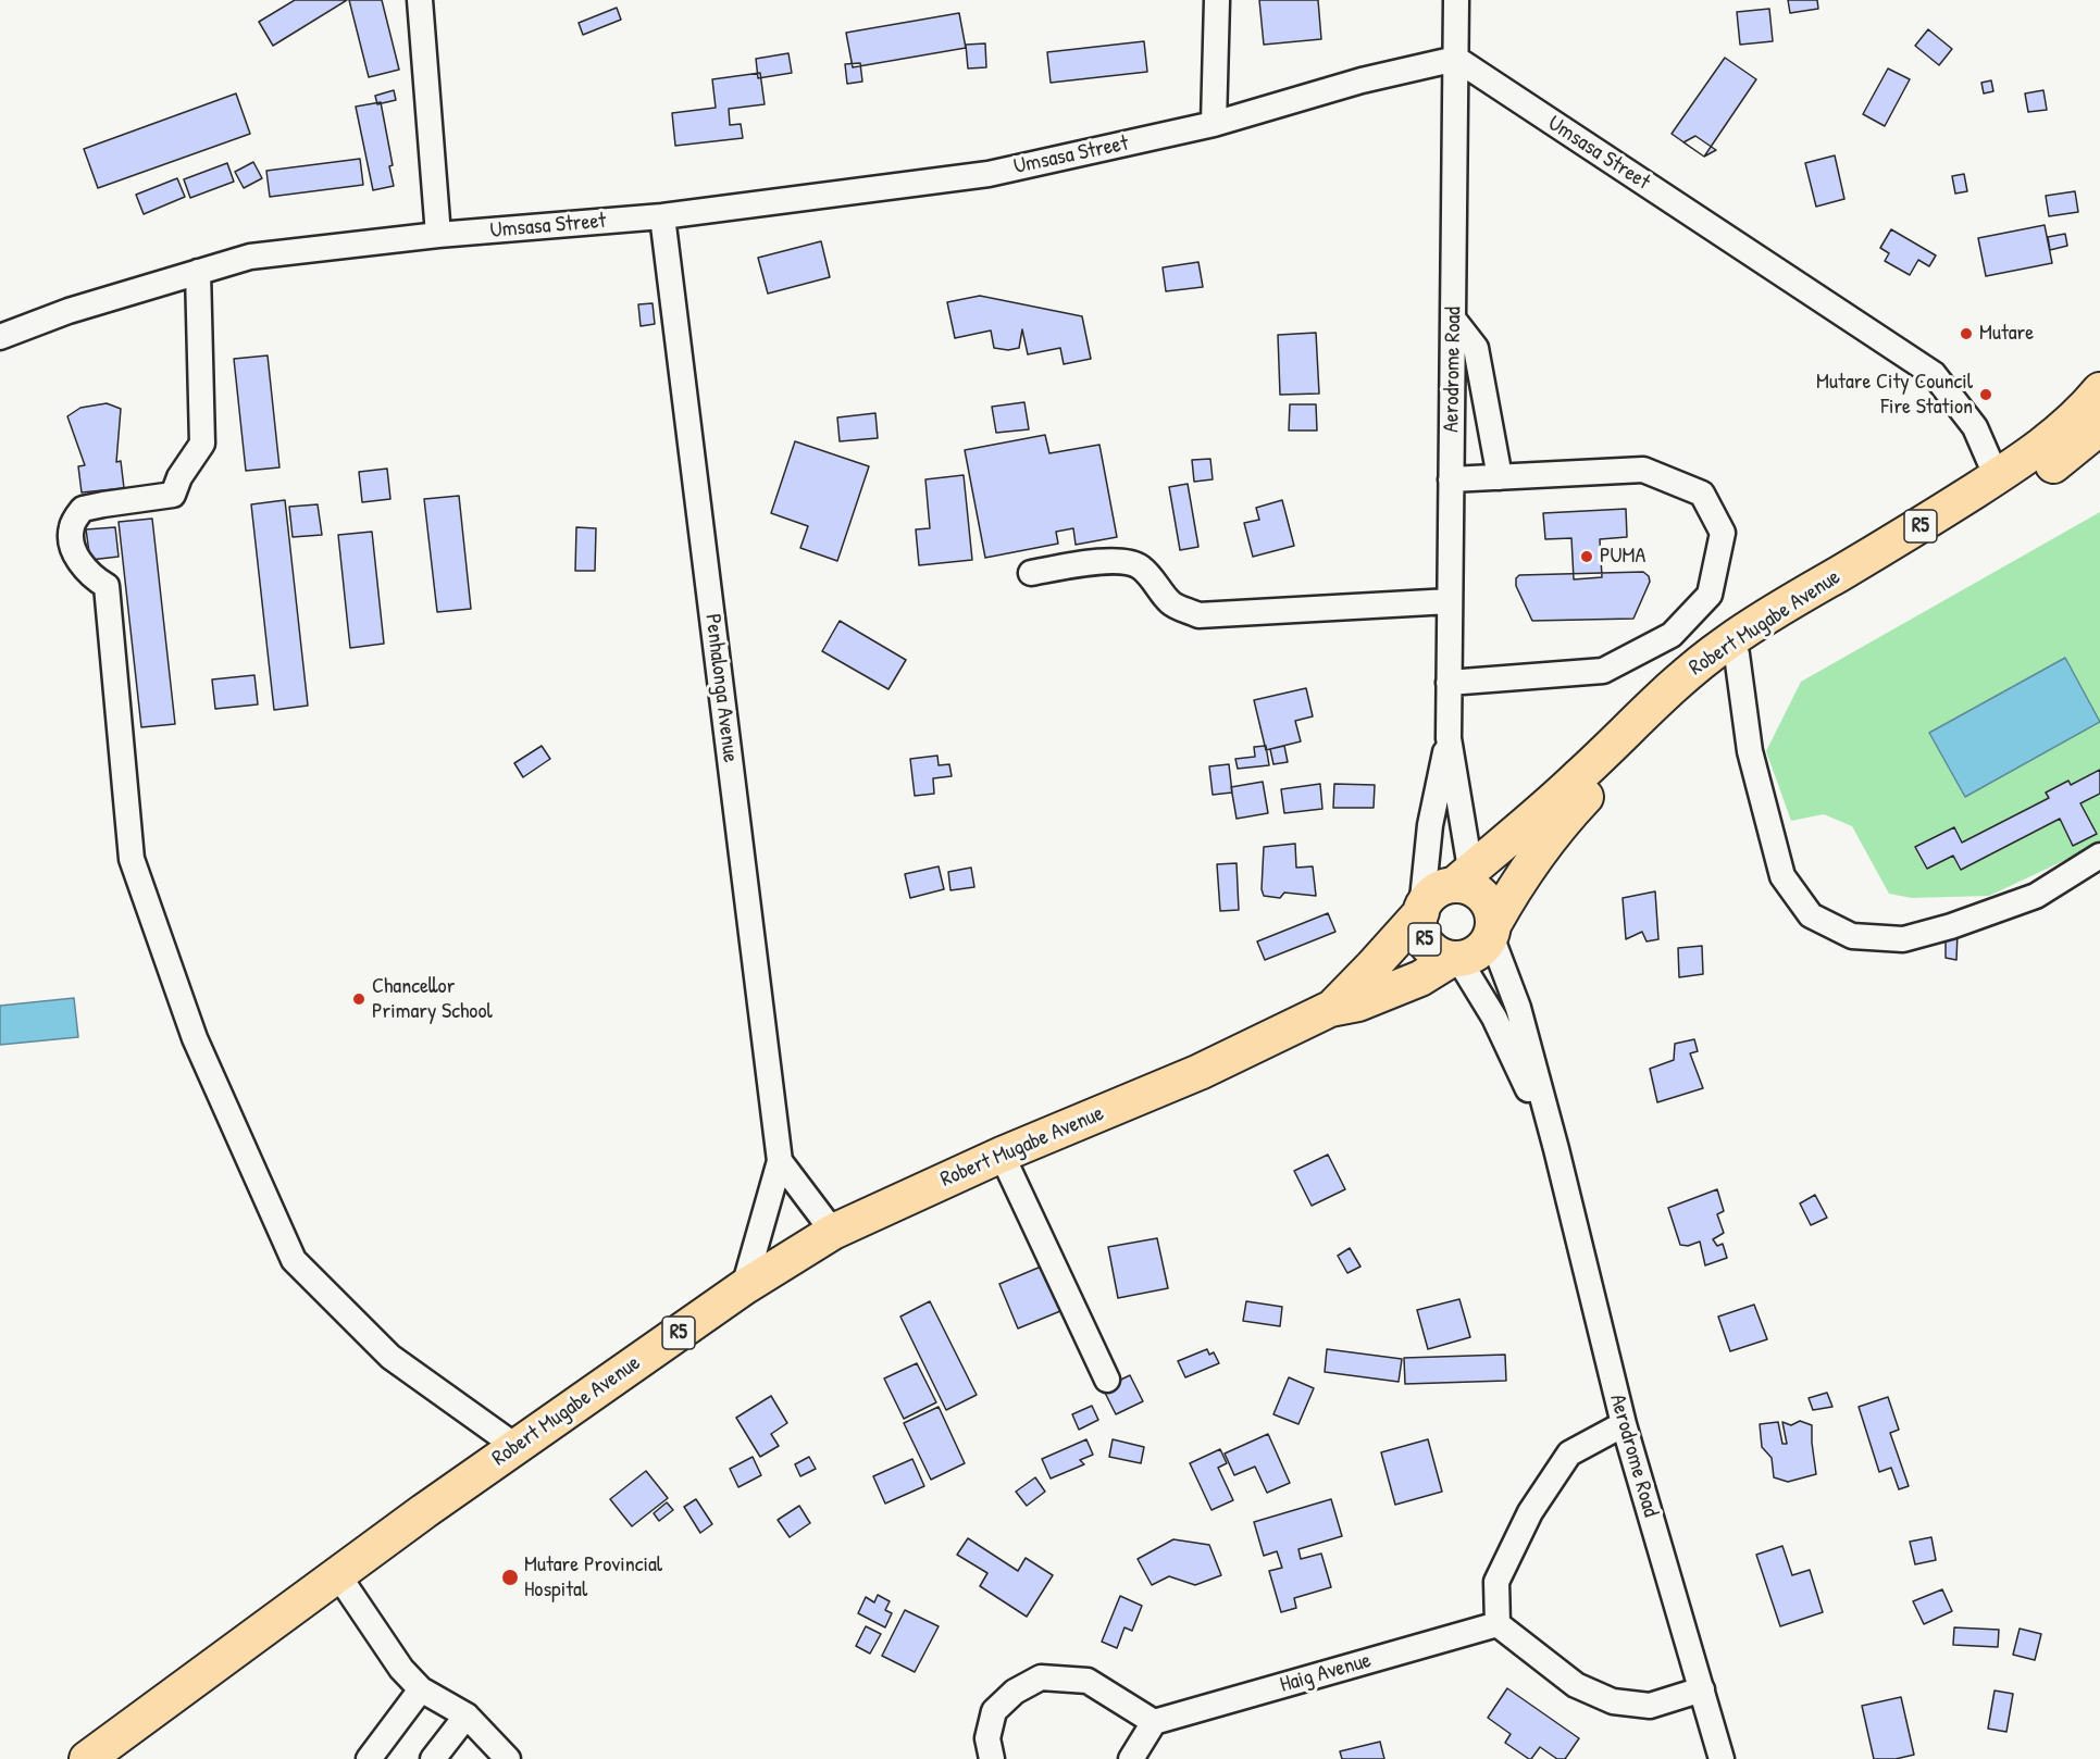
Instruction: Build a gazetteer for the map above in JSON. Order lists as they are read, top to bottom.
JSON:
{
  "streets": {
    "highway": ["R5", "Robert Mugabe Avenue"],
    "street": [
      "Umsasa Street",
      "Aerodrome Road",
      "Penhalonga Avenue",
      "Haig Avenue"
    ]
  },
  "crossings": [
    ["Umsasa Street", "Aerodrome Road"],
    ["Umsasa Street", "Robert Mugabe Avenue"],
    ["Umsasa Street", "Penhalonga Avenue"],
    ["Aerodrome Road", "R5"],
    ["Aerodrome Road", "Robert Mugabe Avenue"],
    ["R5", "Robert Mugabe Avenue"],
    ["Robert Mugabe Avenue", "Penhalonga Avenue"]
  ],
  "places": [
    "Mutare",
    "Mutare City Council Fire Station",
    "PUMA",
    "Chancellor Primary School",
    "Mutare Provincial Hospital"
  ]
}
